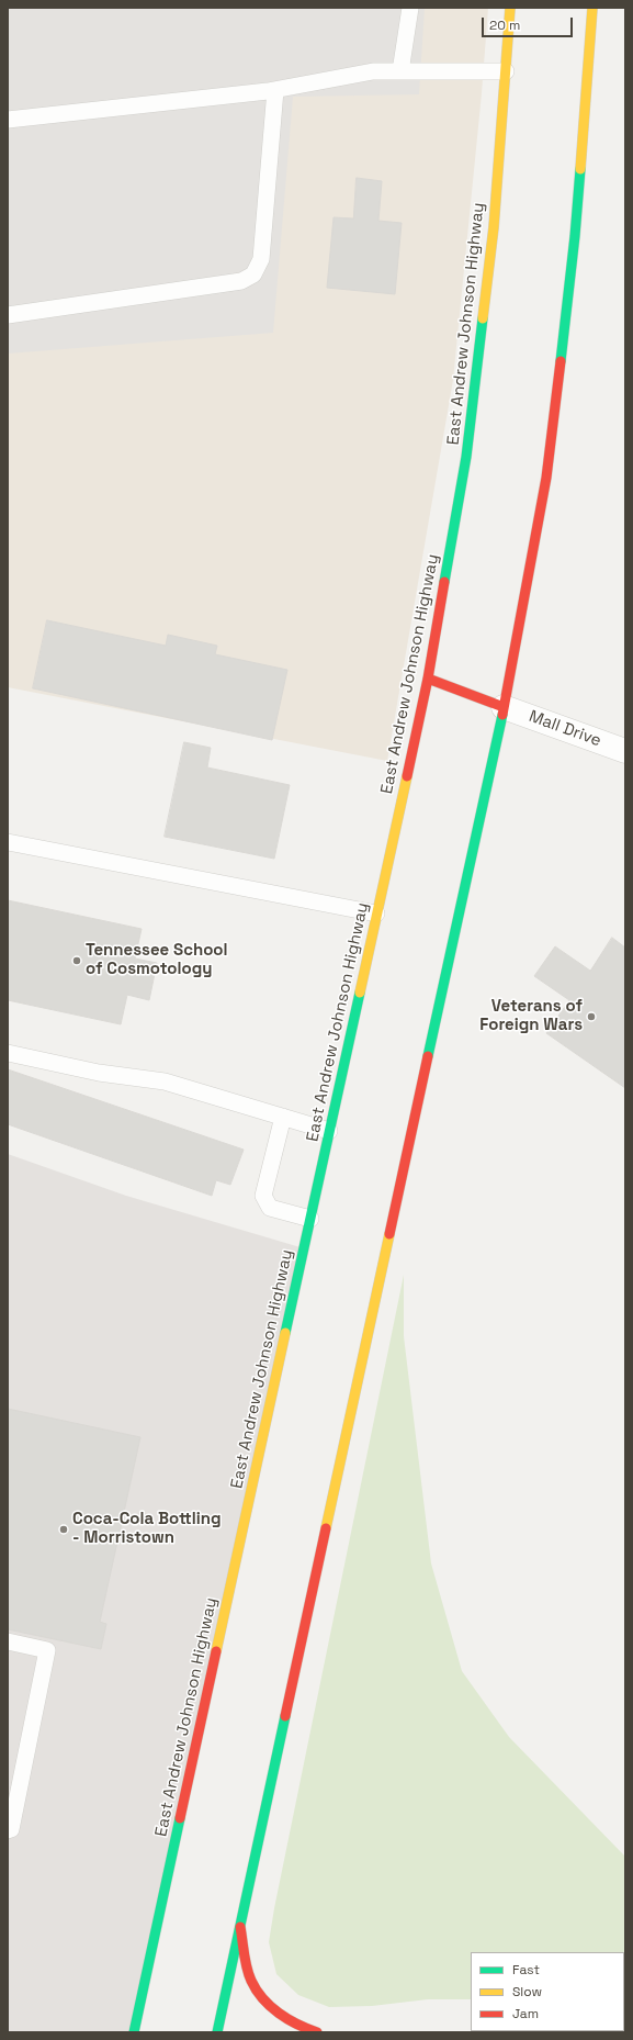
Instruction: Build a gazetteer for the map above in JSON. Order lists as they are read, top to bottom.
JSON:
{
  "streets": {
    "main road": ["East Andrew Johnson Highway"],
    "street": ["Mall Drive"]
  },
  "places": ["Tennessee School of Cosmotology", "Veterans of Foreign Wars", "Coca-Cola Bottling - Morristown"],
  "legend": ["Fast", "Slow", "Jam"],
  "scale_bar": "20 m"
}
